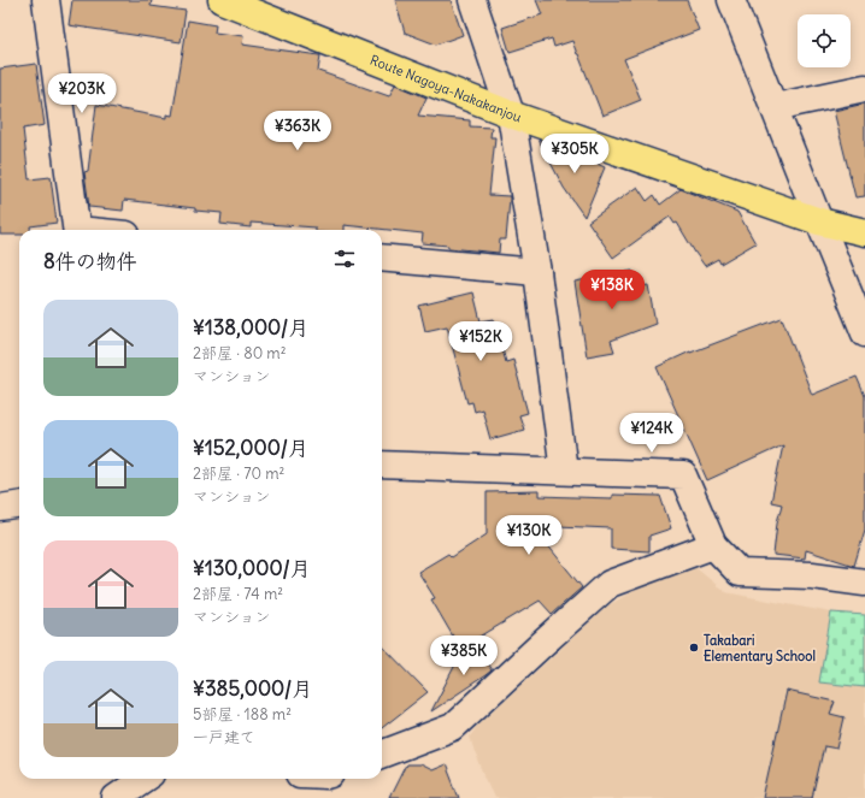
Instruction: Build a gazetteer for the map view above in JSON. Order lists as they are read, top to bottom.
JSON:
{
  "streets": {
    "main road": ["Route Nagoya-Nakakanjou"]
  },
  "places": ["Takabari Elementary School"],
  "page": {
    "price": [
      "¥203K",
      "¥363K",
      "¥305K",
      "¥138K",
      "¥152K",
      "¥124K",
      "¥130K",
      "¥385K"
    ],
    "heading": "8件の物件",
    "list": [
      {
        "name": "¥138,000/月",
        "note": "2部屋 · 80 m² · マンション"
      },
      {
        "name": "¥152,000/月",
        "note": "2部屋 · 70 m² · マンション"
      },
      {
        "name": "¥130,000/月",
        "note": "2部屋 · 74 m² · マンション"
      },
      {
        "name": "¥385,000/月",
        "note": "5部屋 · 188 m² · 一戸建て"
      }
    ]
  }
}
